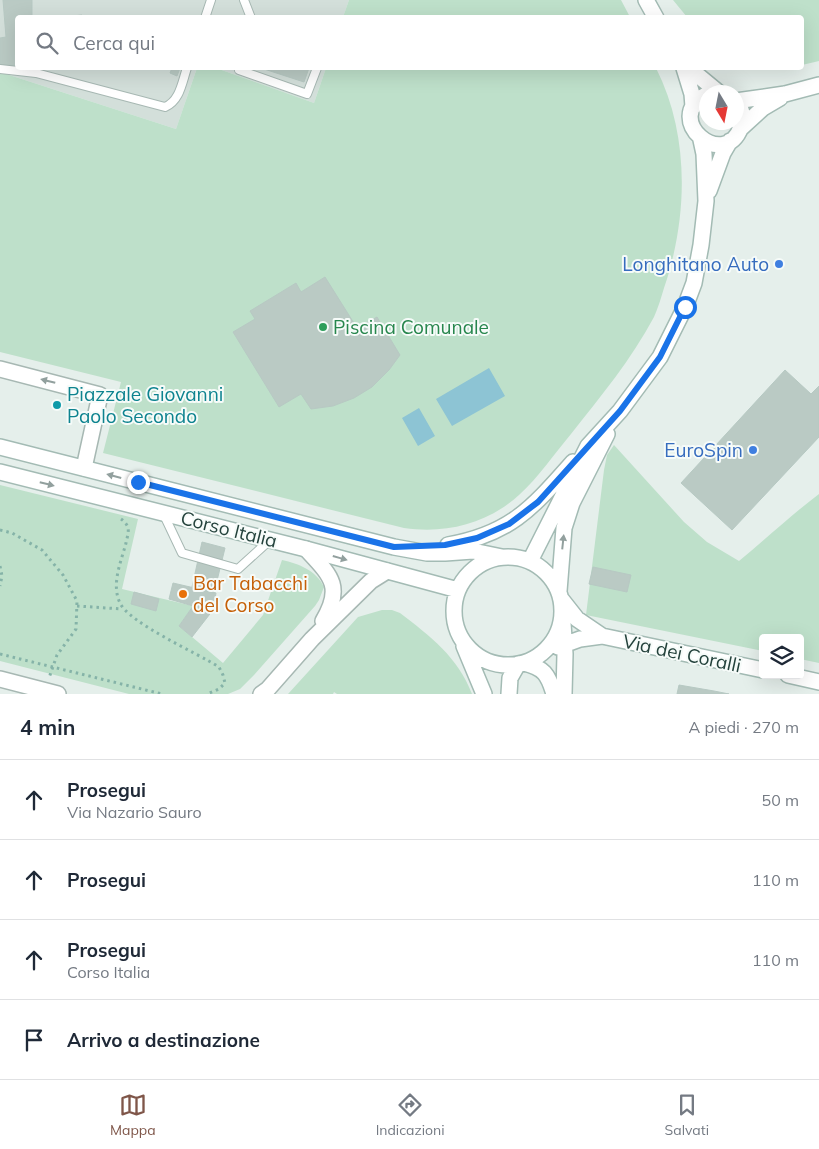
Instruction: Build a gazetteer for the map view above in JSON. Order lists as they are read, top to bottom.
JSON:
{
  "streets": {
    "street": ["Corso Italia", "Via dei Coralli"]
  },
  "places": [
    "Longhitano Auto",
    "Piscina Comunale",
    "Piazzale Giovanni Paolo Secondo",
    "EuroSpin",
    "Bar Tabacchi del Corso"
  ],
  "north": "bottom",
  "page": {
    "search": "Cerca qui",
    "heading": ["4 min", "A piedi · 270 m"],
    "list": [
      ["Prosegui", "Via Nazario Sauro", "50 m"],
      ["Prosegui", "110 m"],
      ["Prosegui", "Corso Italia", "110 m"],
      "Arrivo a destinazione"
    ],
    "nav": ["Mappa", "Indicazioni", "Salvati"]
  }
}
